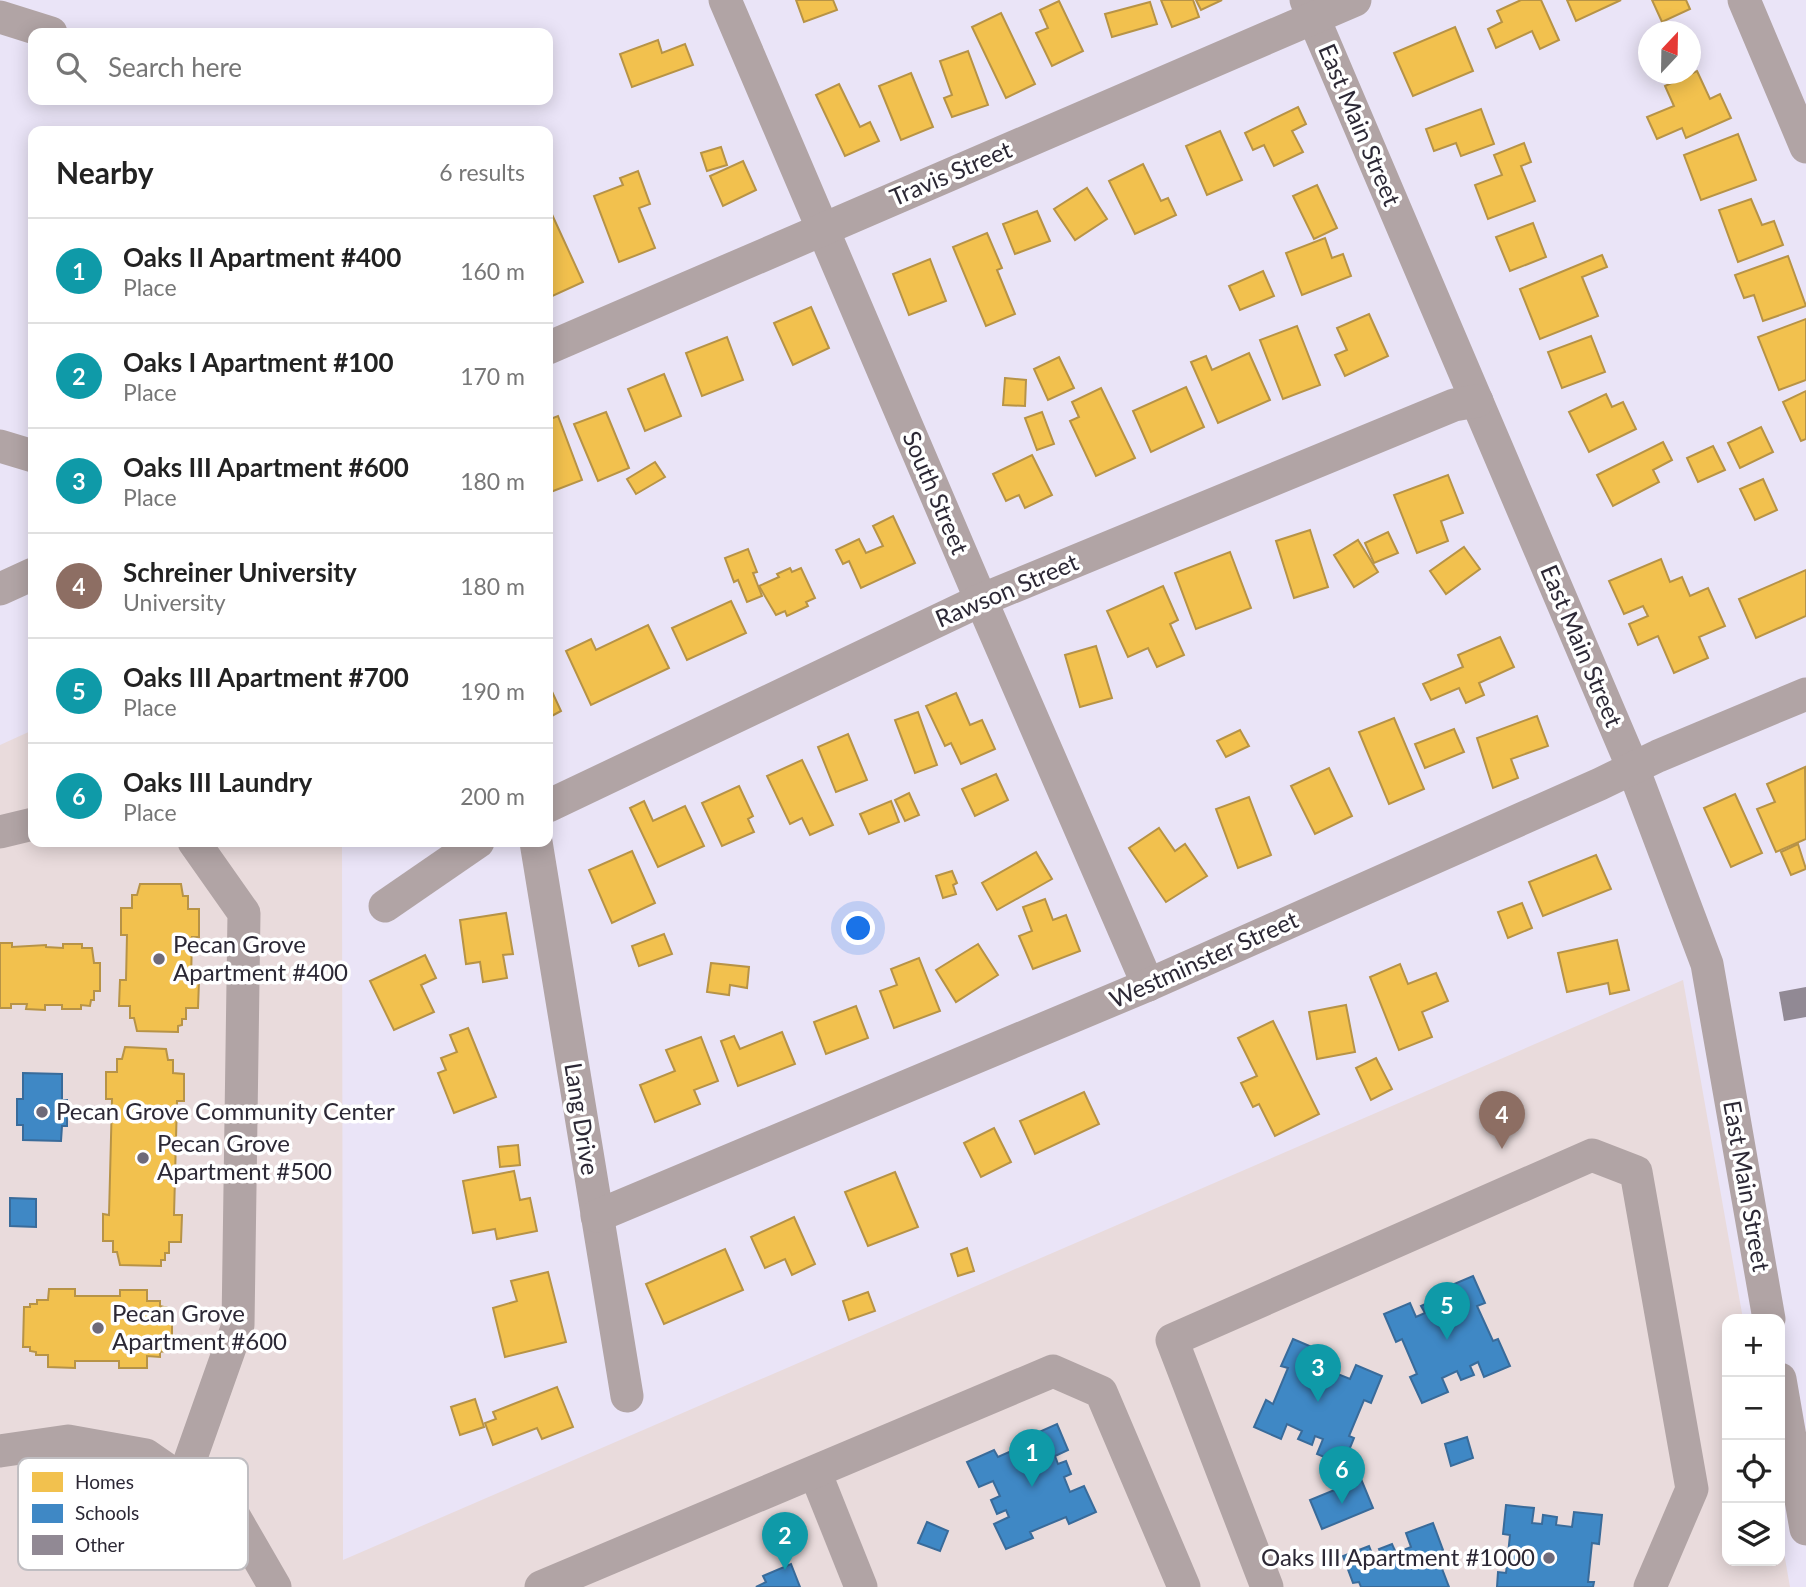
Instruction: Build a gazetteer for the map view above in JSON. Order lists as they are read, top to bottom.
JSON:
{
  "streets": {
    "street": [
      "East Main Street",
      "Travis Street",
      "South Street",
      "Rawson Street",
      "Westminster Street",
      "Lang Drive"
    ]
  },
  "crossings": [
    ["East Main Street", "Travis Street"],
    ["East Main Street", "Rawson Street"],
    ["East Main Street", "Westminster Street"],
    ["Travis Street", "South Street"],
    ["South Street", "Rawson Street"],
    ["South Street", "Westminster Street"],
    ["Westminster Street", "Lang Drive"]
  ],
  "places": [
    "Pecan Grove Apartment #400",
    "Pecan Grove Community Center",
    "Pecan Grove Apartment #500",
    "Pecan Grove Apartment #600",
    "Oaks III Apartment #1000"
  ],
  "legend": ["Homes", "Schools", "Other"],
  "north": "top",
  "page": {
    "search": "Search here",
    "heading": ["Nearby", "6 results"],
    "list": [
      {
        "mark": "1",
        "name": "Oaks II Apartment #400",
        "note": "Place",
        "value": "160 m"
      },
      {
        "mark": "2",
        "name": "Oaks I Apartment #100",
        "note": "Place",
        "value": "170 m"
      },
      {
        "mark": "3",
        "name": "Oaks III Apartment #600",
        "note": "Place",
        "value": "180 m"
      },
      {
        "mark": "4",
        "name": "Schreiner University",
        "note": "University",
        "value": "180 m"
      },
      {
        "mark": "5",
        "name": "Oaks III Apartment #700",
        "note": "Place",
        "value": "190 m"
      },
      {
        "mark": "6",
        "name": "Oaks III Laundry",
        "note": "Place",
        "value": "200 m"
      }
    ],
    "pins": [
      "4",
      "5",
      "3",
      "1",
      "6",
      "2"
    ],
    "map_buttons": ["+", "−"]
  }
}
